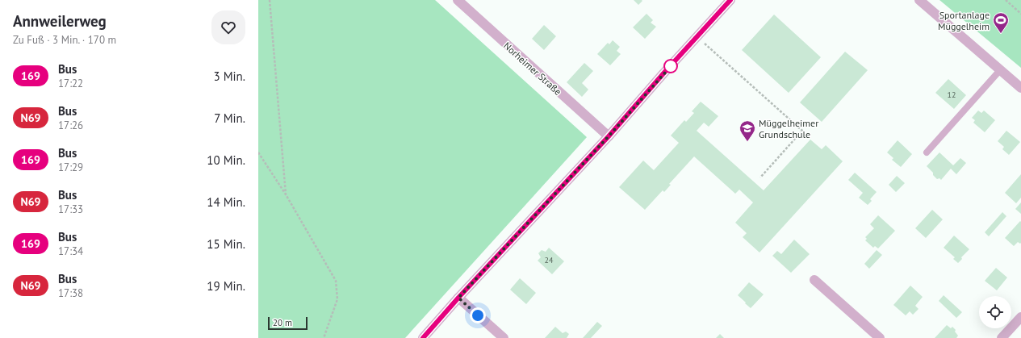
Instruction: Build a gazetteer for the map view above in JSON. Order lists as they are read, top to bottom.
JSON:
{
  "streets": {
    "street": ["Norheimer Straße"]
  },
  "places": {
    "sports": ["Sportanlage Müggelheim"],
    "school or university": ["Müggelheimer Grundschule"]
  },
  "lines": ["bus line 169"],
  "house_numbers": ["12", "24"],
  "scale_bar": "20 m",
  "page": {
    "heading": ["Annweilerweg", "Zu Fuß · 3 Min. · 170 m"],
    "list": [
      {
        "mark": "169",
        "name": "Bus",
        "note": "17:22",
        "value": "3 Min."
      },
      {
        "mark": "N69",
        "name": "Bus",
        "note": "17:26",
        "value": "7 Min."
      },
      {
        "mark": "169",
        "name": "Bus",
        "note": "17:29",
        "value": "10 Min."
      },
      {
        "mark": "N69",
        "name": "Bus",
        "note": "17:33",
        "value": "14 Min."
      },
      {
        "mark": "169",
        "name": "Bus",
        "note": "17:34",
        "value": "15 Min."
      },
      {
        "mark": "N69",
        "name": "Bus",
        "note": "17:38",
        "value": "19 Min."
      }
    ],
    "scale": "20 m"
  }
}
